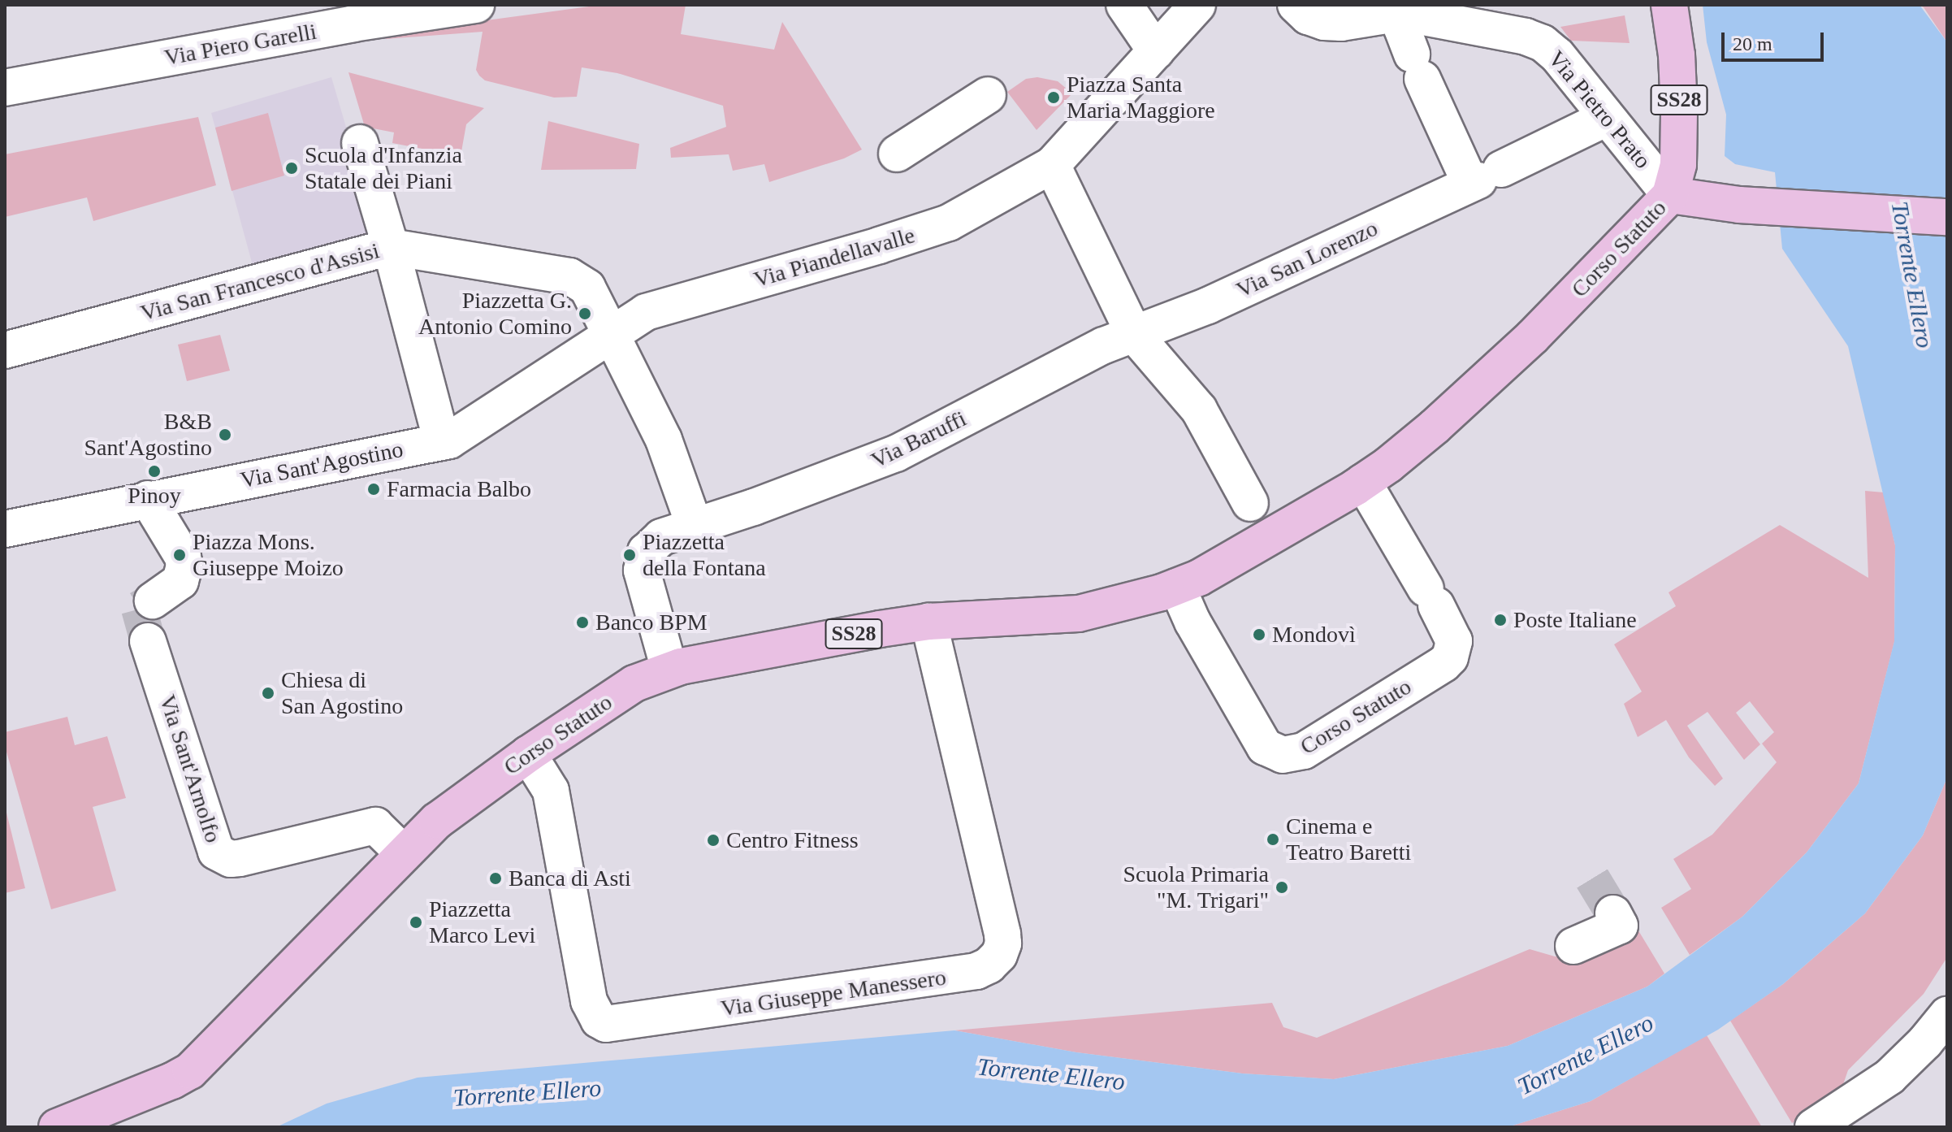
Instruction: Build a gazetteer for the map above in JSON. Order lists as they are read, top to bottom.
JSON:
{
  "streets": {
    "main road": ["SS28", "Corso Statuto"],
    "street": [
      "Via Piero Garelli",
      "Via Pietro Prato",
      "Via Piandellavalle",
      "Via San Lorenzo",
      "Via San Francesco d'Assisi",
      "Via Baruffi",
      "Via Sant'Agostino",
      "Via Sant'Arnolfo",
      "Via Giuseppe Manessero"
    ]
  },
  "crossings": [
    ["SS28", "Via Pietro Prato"],
    ["SS28", "Corso Statuto"],
    ["Via Pietro Prato", "Corso Statuto"],
    ["Via Pietro Prato", "Via San Lorenzo"],
    ["Corso Statuto", "Via Sant'Arnolfo"],
    ["Corso Statuto", "Via Giuseppe Manessero"],
    ["Via Piandellavalle", "Via San Francesco d'Assisi"],
    ["Via Piandellavalle", "Via Sant'Agostino"],
    ["Via San Lorenzo", "Via Baruffi"],
    ["Via San Francesco d'Assisi", "Via Sant'Agostino"]
  ],
  "water": ["Torrente Ellero"],
  "places": [
    "Piazza Santa Maria Maggiore",
    "Scuola d'Infanzia Statale dei Piani",
    "Piazzetta G. Antonio Comino",
    "B&B Sant'Agostino",
    "Pinoy",
    "Farmacia Balbo",
    "Piazza Mons. Giuseppe Moizo",
    "Piazzetta della Fontana",
    "Poste Italiane",
    "Banco BPM",
    "Mondovì",
    "Chiesa di San Agostino",
    "Cinema e Teatro Baretti",
    "Centro Fitness",
    "Banca di Asti",
    "Scuola Primaria \"M. Trigari\"",
    "Piazzetta Marco Levi"
  ],
  "scale_bar": "20 m"
}
